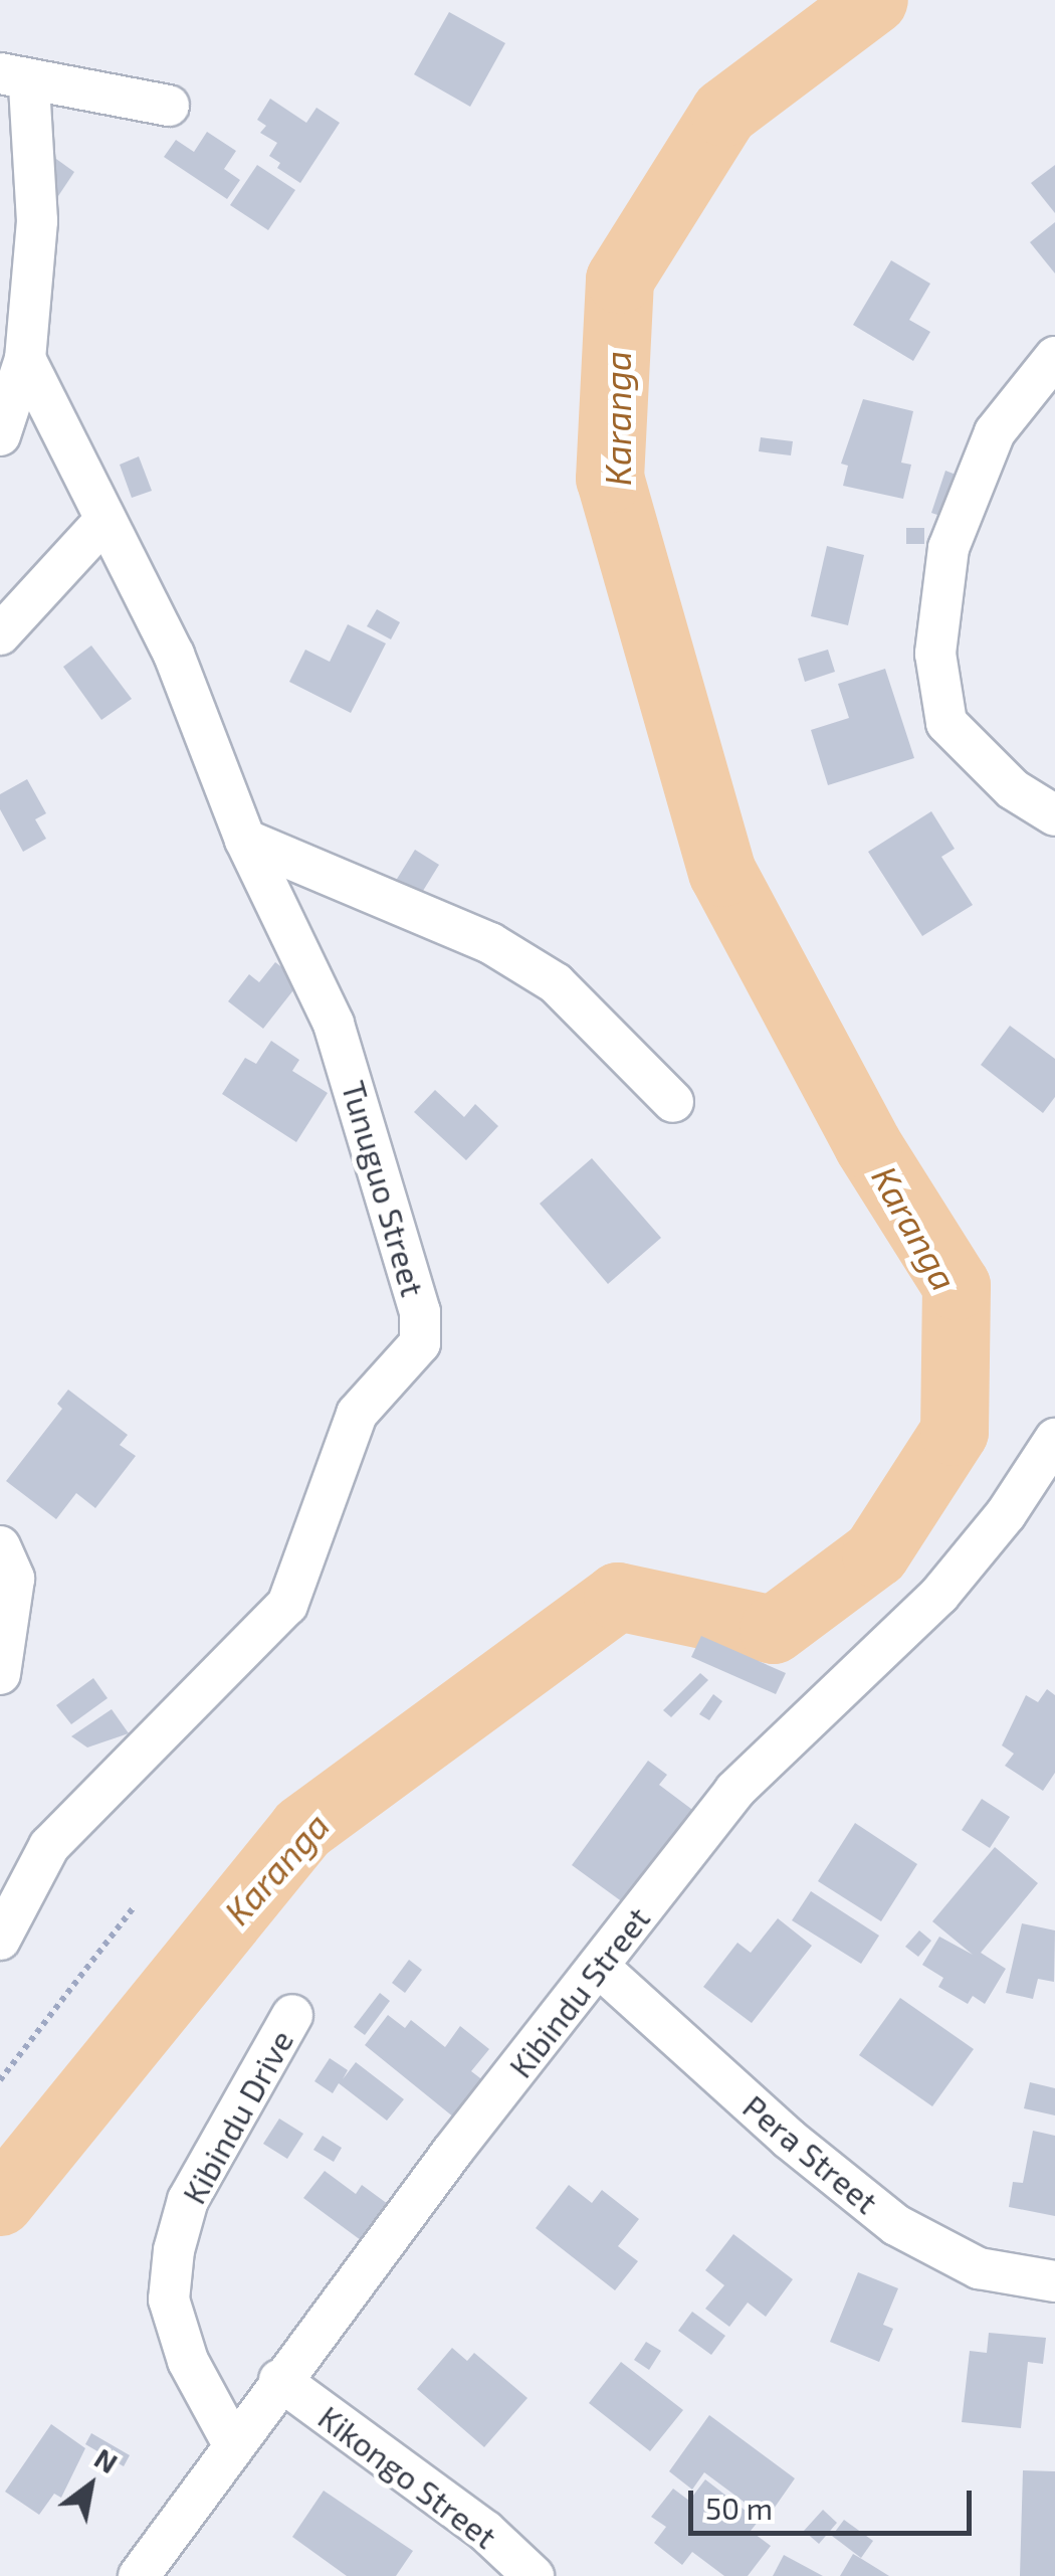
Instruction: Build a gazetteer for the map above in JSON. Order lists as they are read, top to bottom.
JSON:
{
  "streets": {
    "street": [
      "Tunuguo Street",
      "Kibindu Street",
      "Kibindu Drive",
      "Pera Street",
      "Kikongo Street"
    ]
  },
  "crossings": [
    ["Kibindu Street", "Kibindu Drive"],
    ["Kibindu Street", "Pera Street"],
    ["Kibindu Street", "Kikongo Street"]
  ],
  "water": ["Karanga"],
  "scale_bar": "50 m",
  "north": "top right"
}
